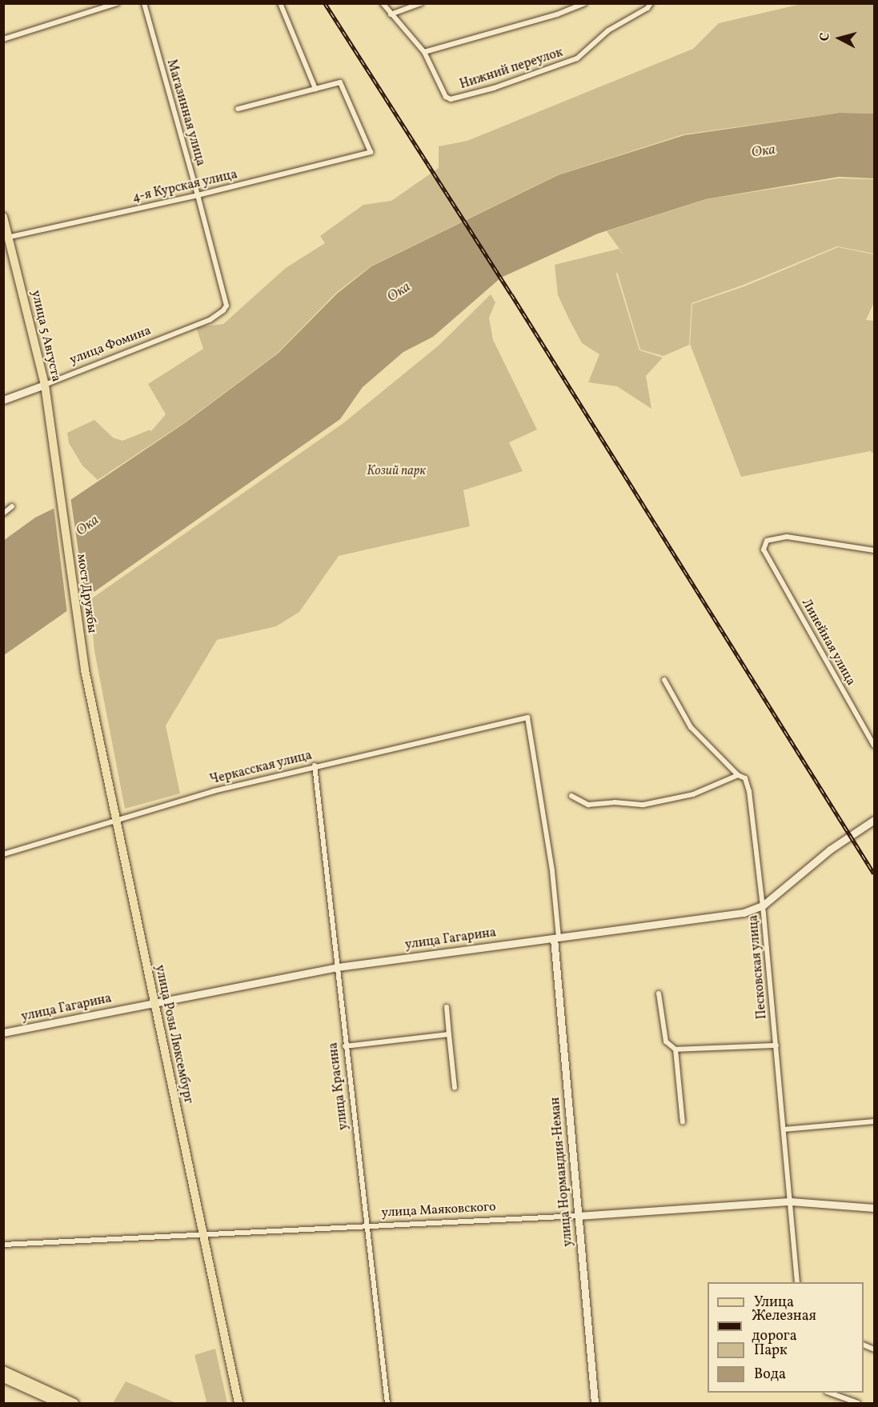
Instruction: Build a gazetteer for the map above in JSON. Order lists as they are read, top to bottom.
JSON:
{
  "streets": {
    "main road": ["улица 5 Августа", "мост Дружбы", "улица Розы Люксембург"],
    "street": [
      "Нижний переулок",
      "Магазинная улица",
      "4-я Курская улица",
      "улица Фомина",
      "Линейная улица",
      "Черкасская улица",
      "улица Гагарина",
      "Песковская улица",
      "улица Красина",
      "улица Нормандия-Неман",
      "улица Маяковского"
    ]
  },
  "crossings": [
    ["Магазинная улица", "4-я Курская улица"],
    ["Магазинная улица", "улица Фомина"],
    ["4-я Курская улица", "улица 5 Августа"],
    ["улица 5 Августа", "улица Фомина"],
    ["улица 5 Августа", "мост Дружбы"],
    ["мост Дружбы", "улица Розы Люксембург"],
    ["Черкасская улица", "улица Розы Люксембург"],
    ["Черкасская улица", "улица Красина"],
    ["Черкасская улица", "улица Нормандия-Неман"],
    ["улица Гагарина", "Песковская улица"],
    ["улица Гагарина", "улица Розы Люксембург"],
    ["улица Гагарина", "улица Красина"],
    ["улица Гагарина", "улица Нормандия-Неман"],
    ["Песковская улица", "улица Маяковского"],
    ["улица Розы Люксембург", "улица Маяковского"],
    ["улица Красина", "улица Маяковского"],
    ["улица Нормандия-Неман", "улица Маяковского"]
  ],
  "water": ["Ока"],
  "parks": ["Козий парк"],
  "legend": [
    "Улица",
    "Железная дорога",
    "Парк",
    "Вода"
  ],
  "north": "left"
}
